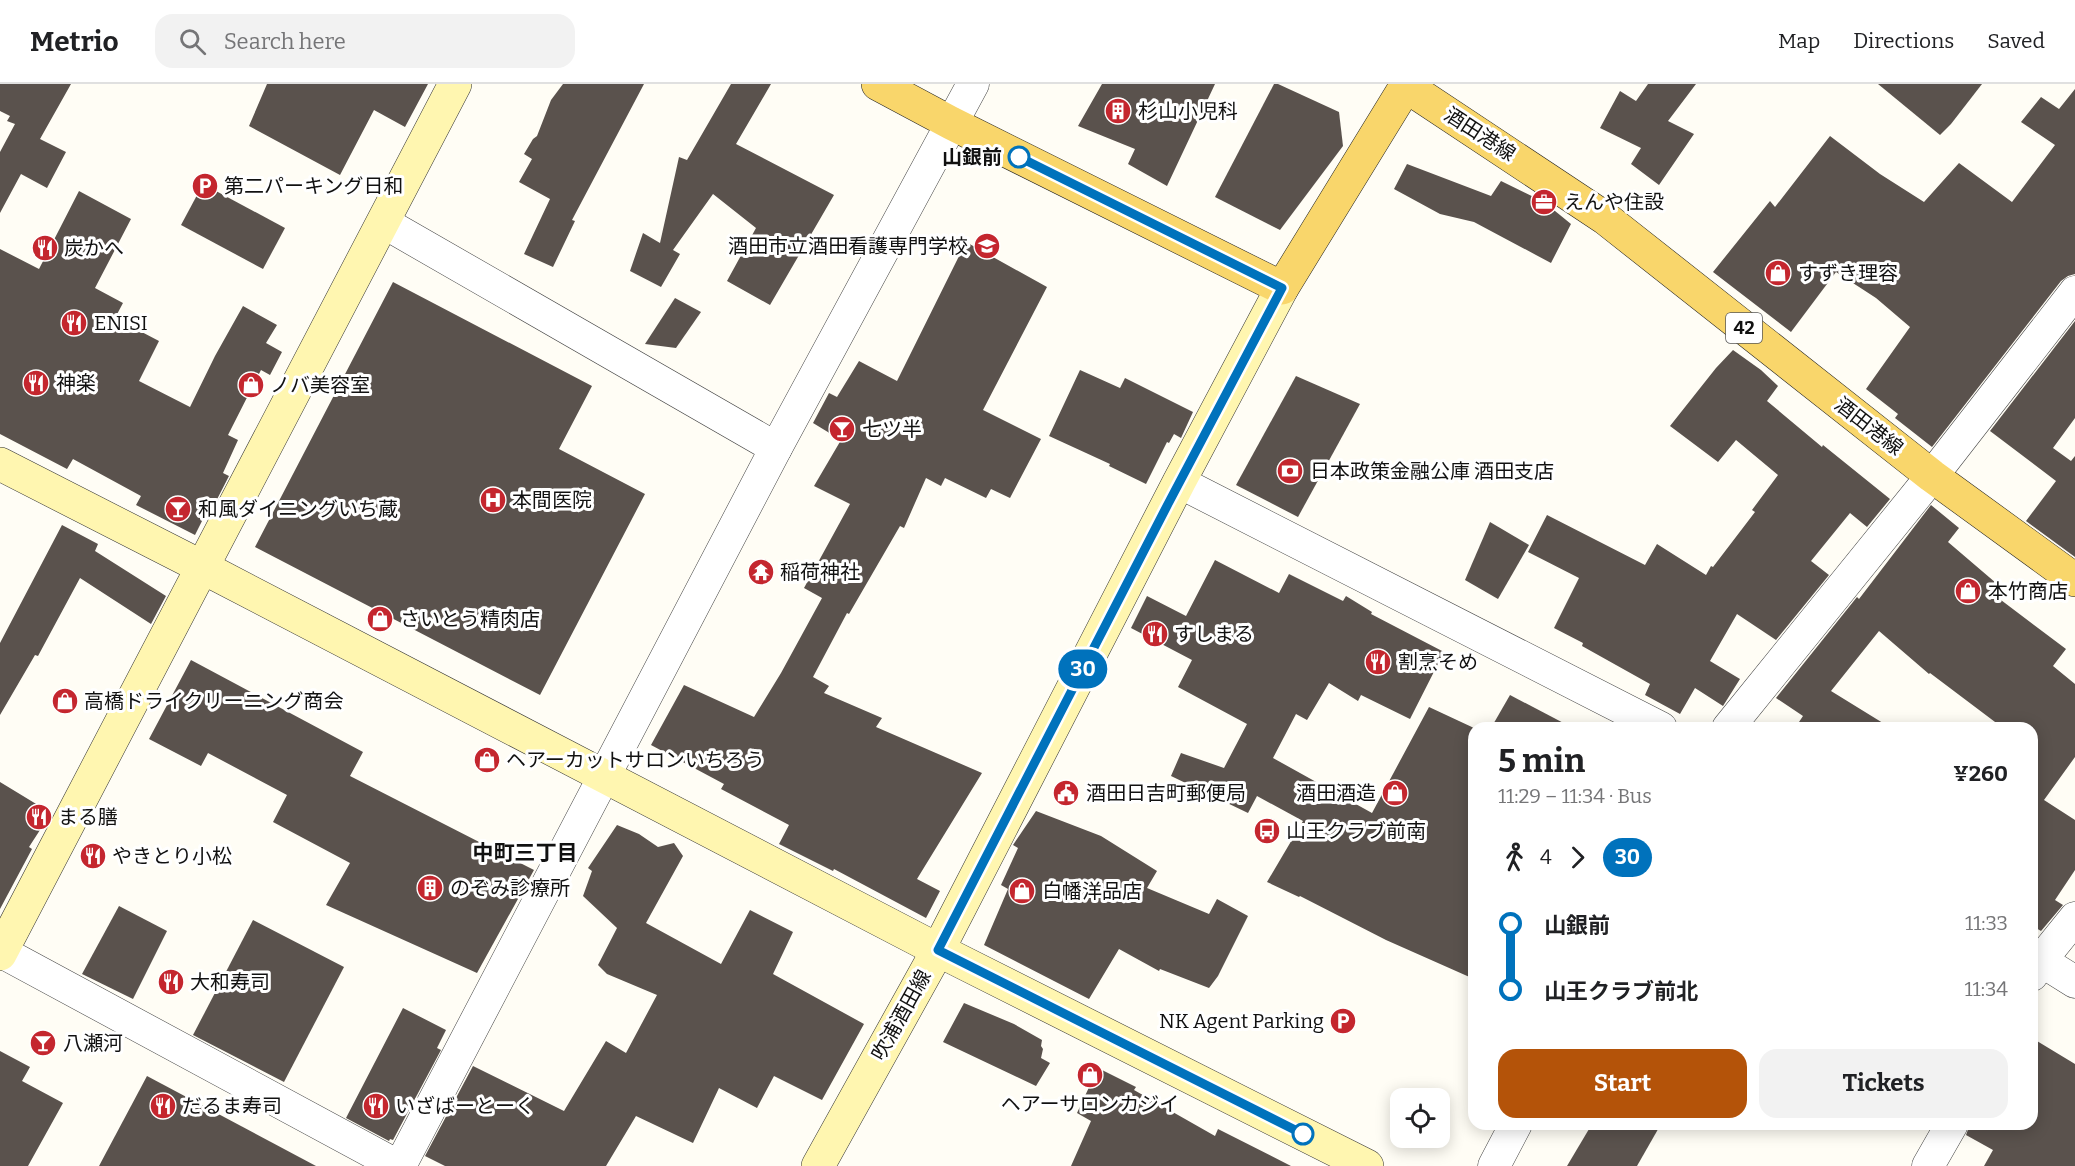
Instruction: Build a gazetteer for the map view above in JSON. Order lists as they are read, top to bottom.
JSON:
{
  "streets": {
    "main road": ["酒田港線", "42"],
    "street": ["吹浦酒田線"]
  },
  "crossings": [
    ["酒田港線", "吹浦酒田線"]
  ],
  "districts": ["中町三丁目"],
  "places": {
    "building": ["杉山小児科", "のぞみ診療所"],
    "other": ["山銀前"],
    "parking": ["第二パーキング日和", "NK Agent Parking"],
    "office": ["えんや住設"],
    "school or university": ["酒田市立酒田看護専門学校"],
    "restaurant": [
      "炭かへ",
      "ENISI",
      "神楽",
      "すしまる",
      "割烹そめ",
      "まる膳",
      "やきとり小松",
      "大和寿司",
      "だるま寿司",
      "いざばーとーく"
    ],
    "shop": [
      "すずき理容",
      "ノバ美容室",
      "本竹商店",
      "さいとう精肉店",
      "高橋ドライクリーニング商会",
      "ヘアーカットサロンいちろう",
      "酒田酒造",
      "白幡洋品店",
      "ヘアーサロンカジイ"
    ],
    "bar": ["七ツ半", "和風ダイニングいち蔵", "八瀬河"],
    "bank": ["日本政策金融公庫 酒田支店"],
    "hospital": ["本間医院"],
    "temple": ["稲荷神社"],
    "public building": ["酒田日吉町郵便局"],
    "bus stop": ["山王クラブ前南"]
  },
  "lines": ["bus line 30"],
  "page": {
    "header": "Metrio",
    "search": "Search here",
    "nav": ["Map", "Directions", "Saved"],
    "on_map": "30",
    "heading": ["5 min", "11:29 – 11:34 · Bus", "¥260"],
    "legs": ["4", "30"],
    "list": [
      {
        "name": "山銀前",
        "value": "11:33"
      },
      {
        "name": "山王クラブ前北",
        "value": "11:34"
      }
    ],
    "buttons": ["Start", "Tickets"]
  }
}
